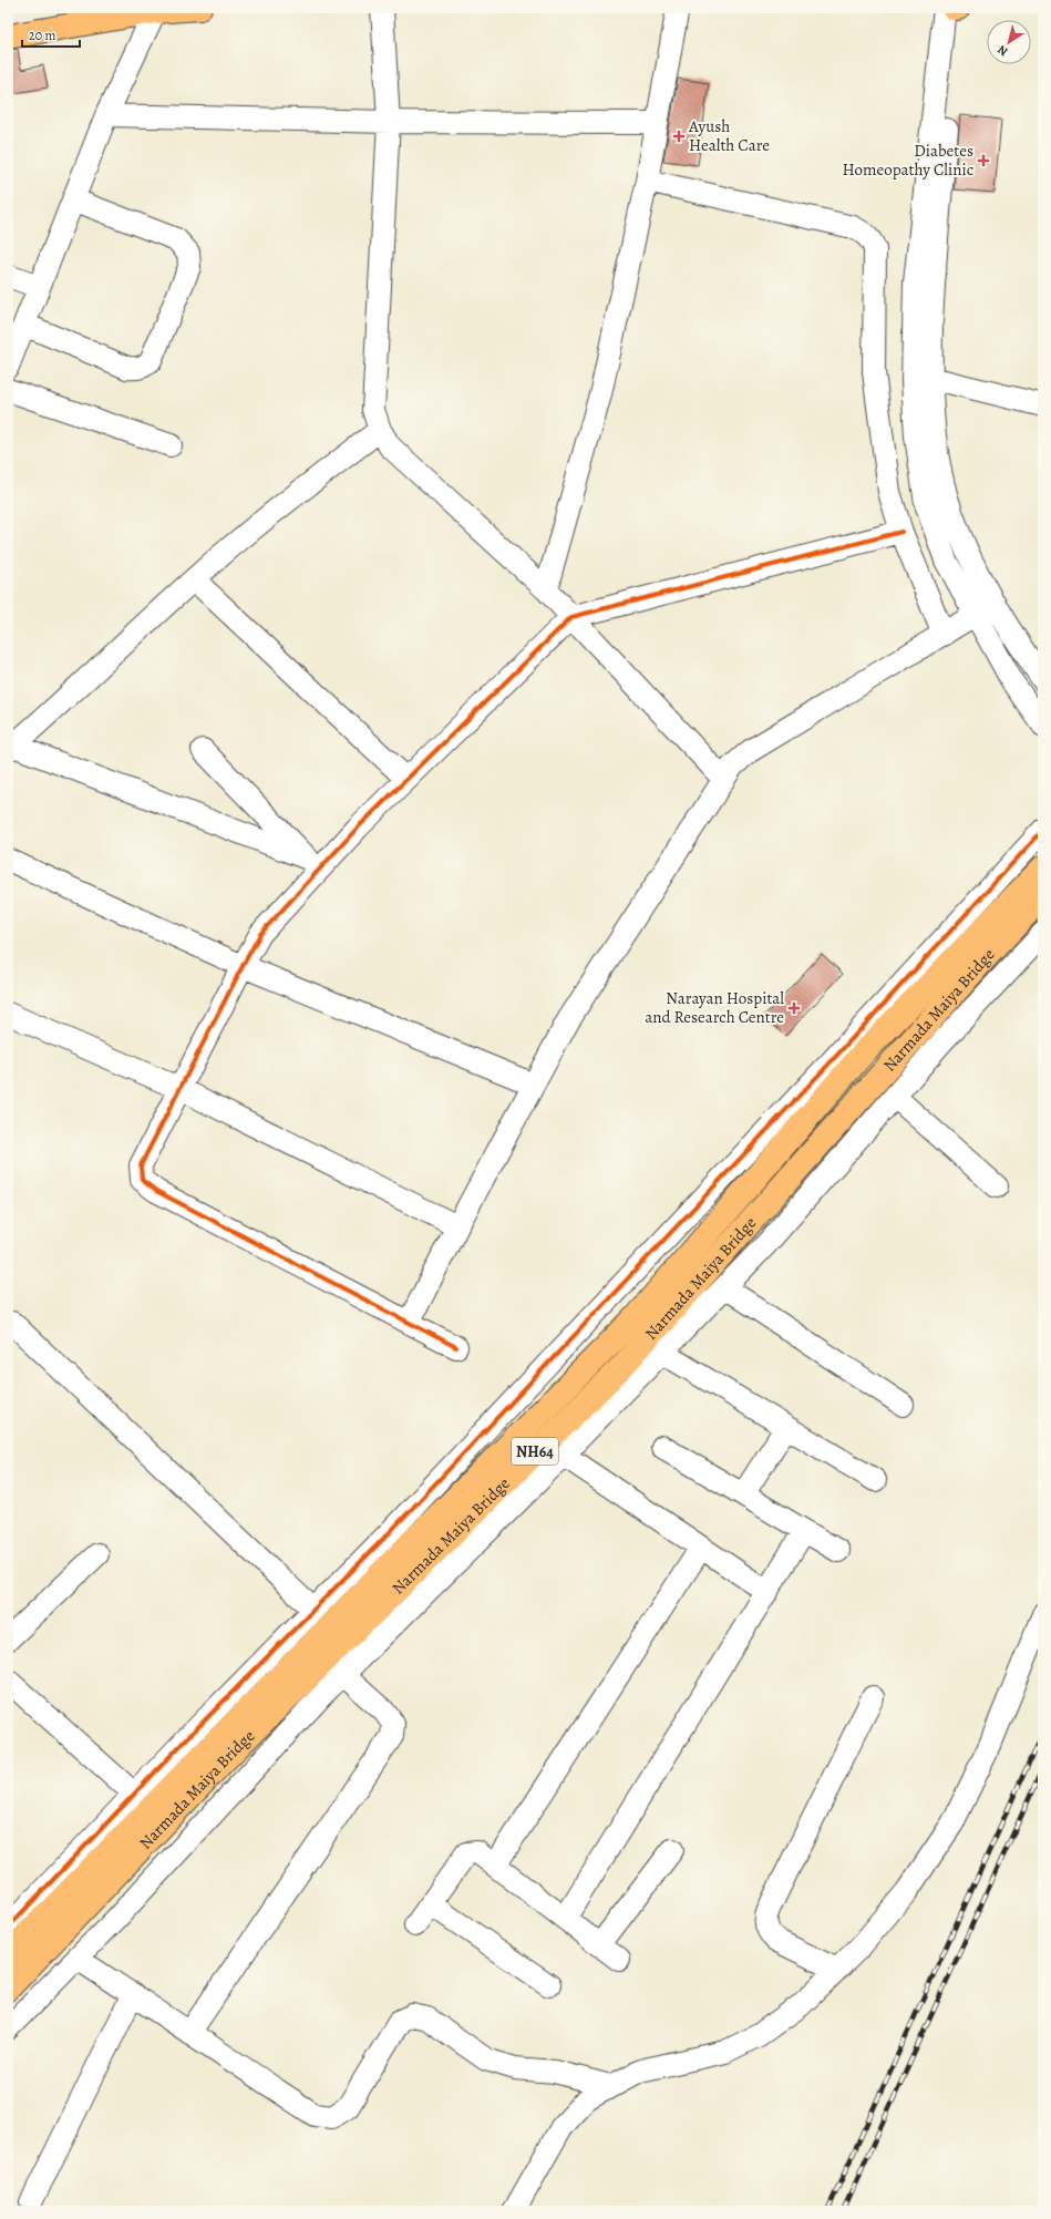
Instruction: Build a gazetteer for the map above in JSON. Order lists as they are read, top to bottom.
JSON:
{
  "streets": {
    "main road": ["Narmada Maiya Bridge", "NH64"]
  },
  "places": {
    "health": ["Ayush Health Care", "Diabetes Homeopathy Clinic", "Narayan Hospital and Research Centre"]
  },
  "scale_bar": "20 m",
  "north": "bottom left"
}
